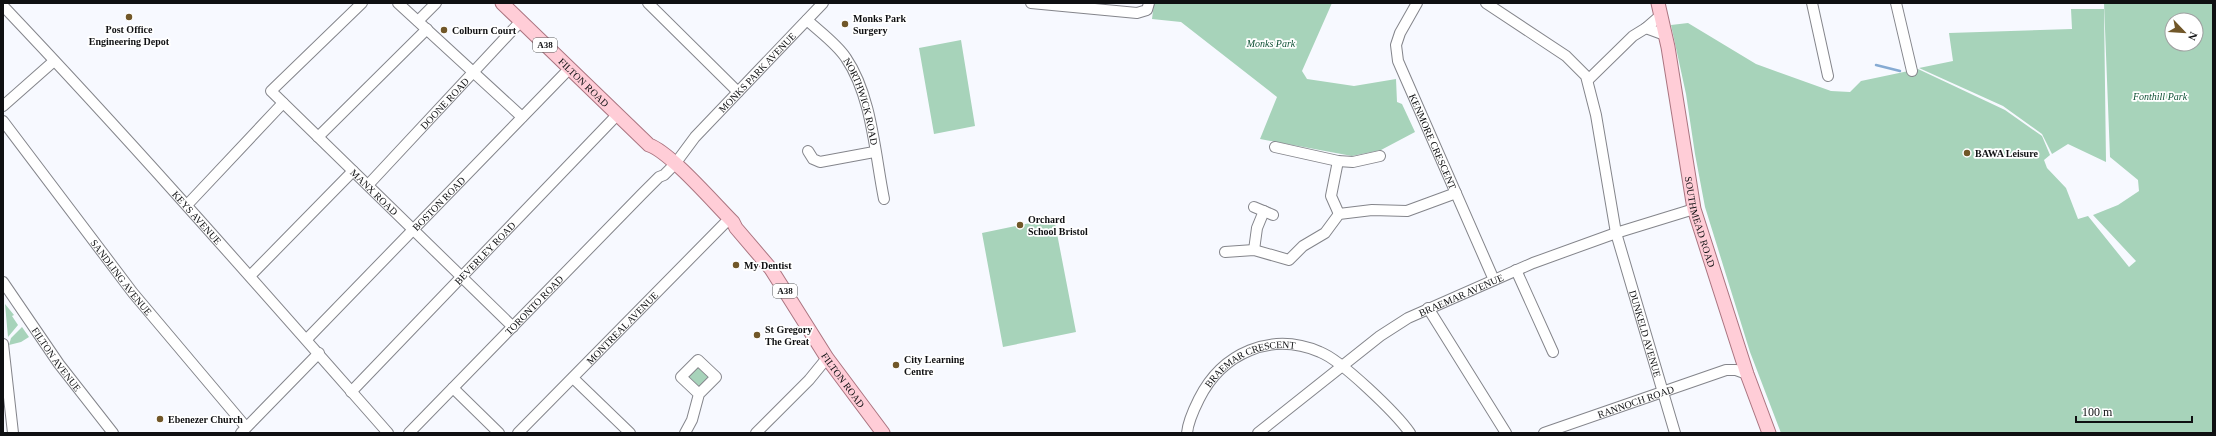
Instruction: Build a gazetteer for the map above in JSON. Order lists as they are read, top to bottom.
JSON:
{
  "streets": {
    "main road": ["A38", "FILTON ROAD", "SOUTHMEAD ROAD"],
    "street": [
      "MONKS PARK AVENUE",
      "NORTHWICK ROAD",
      "DOONE ROAD",
      "KENMORE CRESCENT",
      "MANX ROAD",
      "BOSTON ROAD",
      "KEYS AVENUE",
      "BEVERLEY ROAD",
      "SANDLING AVENUE",
      "BRAEMAR AVENUE",
      "TORONTO ROAD",
      "MONTREAL AVENUE",
      "DUNKELD AVENUE",
      "FILTON AVENUE",
      "BRAEMAR CRESCENT",
      "RANNOCH ROAD"
    ]
  },
  "crossings": [
    ["MONKS PARK AVENUE", "FILTON ROAD"],
    ["MONKS PARK AVENUE", "NORTHWICK ROAD"],
    ["MONKS PARK AVENUE", "TORONTO ROAD"],
    ["FILTON ROAD", "DOONE ROAD"],
    ["FILTON ROAD", "BOSTON ROAD"],
    ["FILTON ROAD", "BEVERLEY ROAD"],
    ["FILTON ROAD", "TORONTO ROAD"],
    ["FILTON ROAD", "MONTREAL AVENUE"],
    ["DOONE ROAD", "MANX ROAD"],
    ["KENMORE CRESCENT", "BRAEMAR AVENUE"],
    ["MANX ROAD", "BOSTON ROAD"],
    ["MANX ROAD", "BEVERLEY ROAD"],
    ["MANX ROAD", "TORONTO ROAD"],
    ["BOSTON ROAD", "KEYS AVENUE"],
    ["KEYS AVENUE", "BEVERLEY ROAD"],
    ["SOUTHMEAD ROAD", "BRAEMAR AVENUE"],
    ["SOUTHMEAD ROAD", "RANNOCH ROAD"],
    ["BRAEMAR AVENUE", "DUNKELD AVENUE"],
    ["BRAEMAR AVENUE", "BRAEMAR CRESCENT"],
    ["DUNKELD AVENUE", "RANNOCH ROAD"]
  ],
  "parks": ["Monks Park", "Fonthill Park"],
  "places": [
    "Post Office Engineering Depot",
    "Monks Park Surgery",
    "Colburn Court",
    "BAWA Leisure",
    "Orchard School Bristol",
    "My Dentist",
    "St Gregory The Great",
    "City Learning Centre",
    "Ebenezer Church"
  ],
  "scale_bar": "100 m",
  "north": "bottom right"
}
